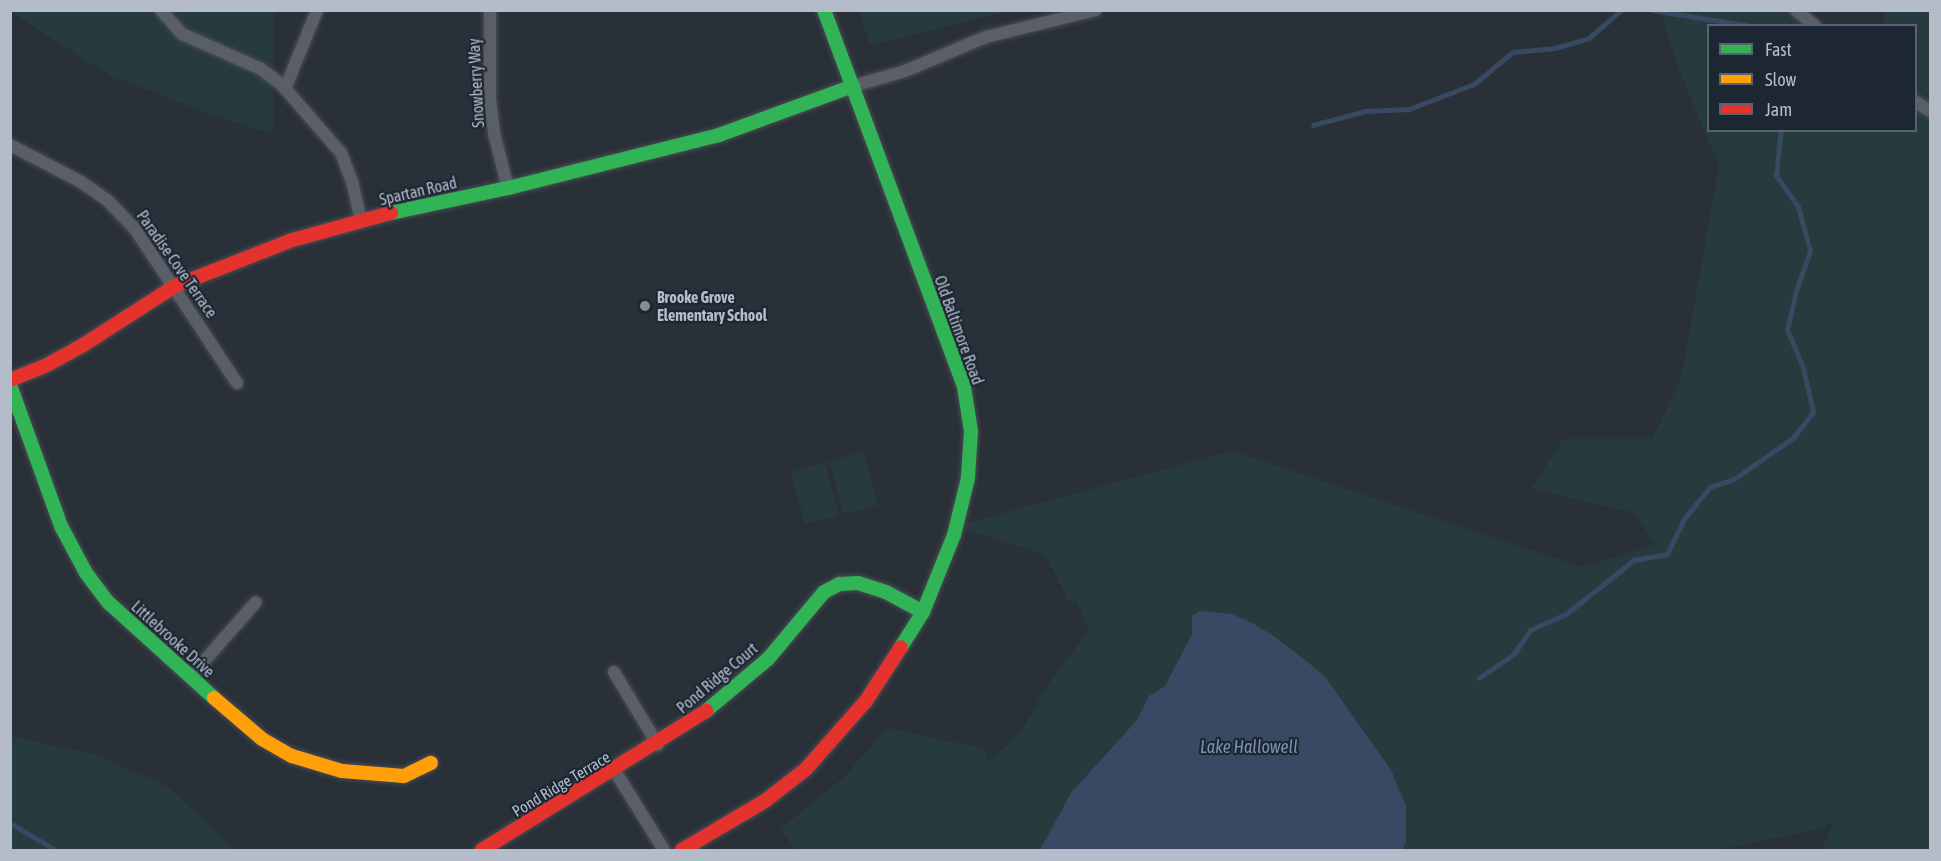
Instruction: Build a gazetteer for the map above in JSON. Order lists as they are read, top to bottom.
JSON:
{
  "streets": {
    "street": [
      "Snowberry Way",
      "Spartan Road",
      "Paradise Cove Terrace",
      "Old Baltimore Road",
      "Littlebrooke Drive",
      "Pond Ridge Court",
      "Pond Ridge Terrace"
    ]
  },
  "crossings": [
    ["Snowberry Way", "Spartan Road"],
    ["Spartan Road", "Paradise Cove Terrace"],
    ["Spartan Road", "Old Baltimore Road"],
    ["Old Baltimore Road", "Pond Ridge Court"],
    ["Pond Ridge Court", "Pond Ridge Terrace"]
  ],
  "water": ["Lake Hallowell"],
  "places": ["Brooke Grove Elementary School"],
  "legend": ["Fast", "Slow", "Jam"]
}
